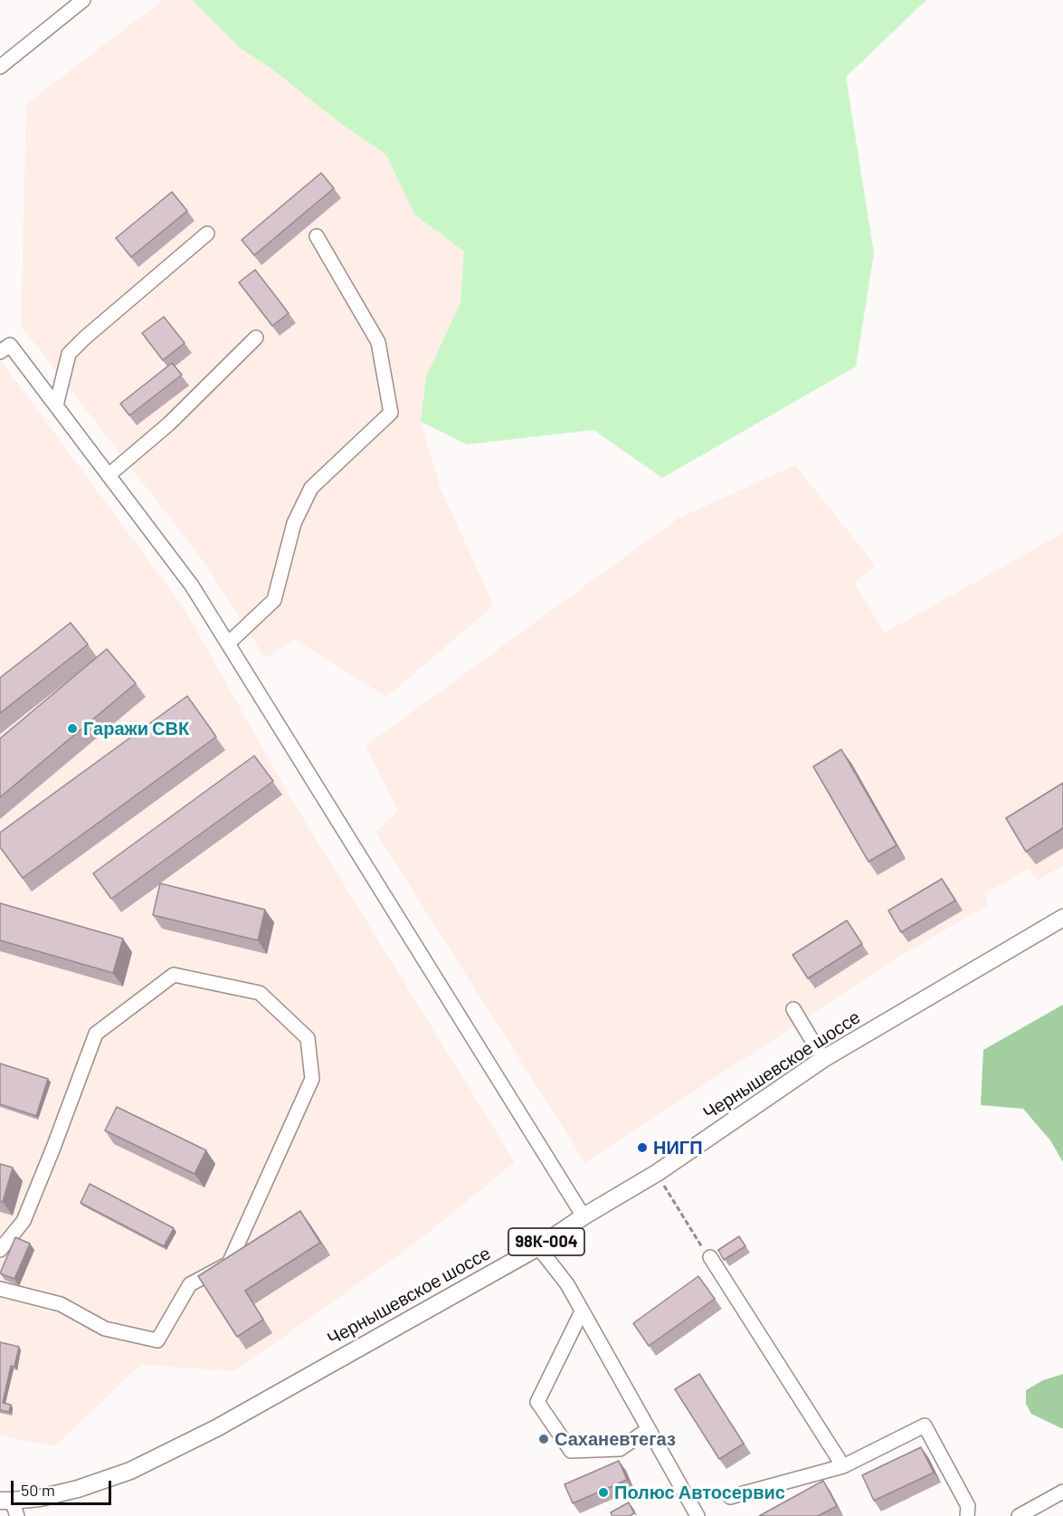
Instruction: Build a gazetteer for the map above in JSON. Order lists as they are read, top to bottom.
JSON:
{
  "streets": {
    "main road": ["Чернышевское шоссе", "98К-004"]
  },
  "places": [
    "Гаражи СВК",
    "НИГП",
    "Саханевтегаз",
    "Полюс Автосервис"
  ],
  "scale_bar": "50 m"
}
